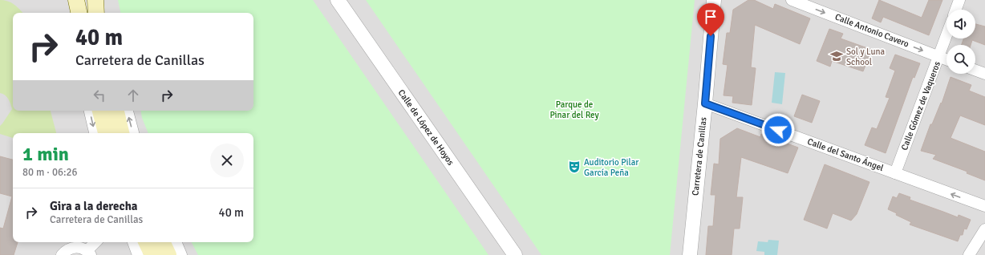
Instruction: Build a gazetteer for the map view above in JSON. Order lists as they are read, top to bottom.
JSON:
{
  "streets": {
    "street": [
      "Calle Antonio Cavero",
      "Calle Gómez de Vaqueros",
      "Calle de López de Hoyos",
      "Calle del Santo Ángel",
      "Carretera de Canillas"
    ]
  },
  "crossings": [
    ["Calle Antonio Cavero", "Calle Gómez de Vaqueros"],
    ["Calle Gómez de Vaqueros", "Calle del Santo Ángel"],
    ["Calle del Santo Ángel", "Carretera de Canillas"]
  ],
  "one_way": ["Calle Antonio Cavero"],
  "parks": ["Parque de Pinar del Rey"],
  "places": {
    "school or university": ["Sol y Luna School"],
    "theatre": ["Auditorio Pilar García Peña"]
  },
  "page": {
    "turn": ["40 m", "Carretera de Canillas"],
    "heading": ["1 min", "80 m · 06:26"],
    "list": [
      {
        "name": "Gira a la derecha",
        "note": "Carretera de Canillas",
        "value": "40 m"
      }
    ]
  }
}
